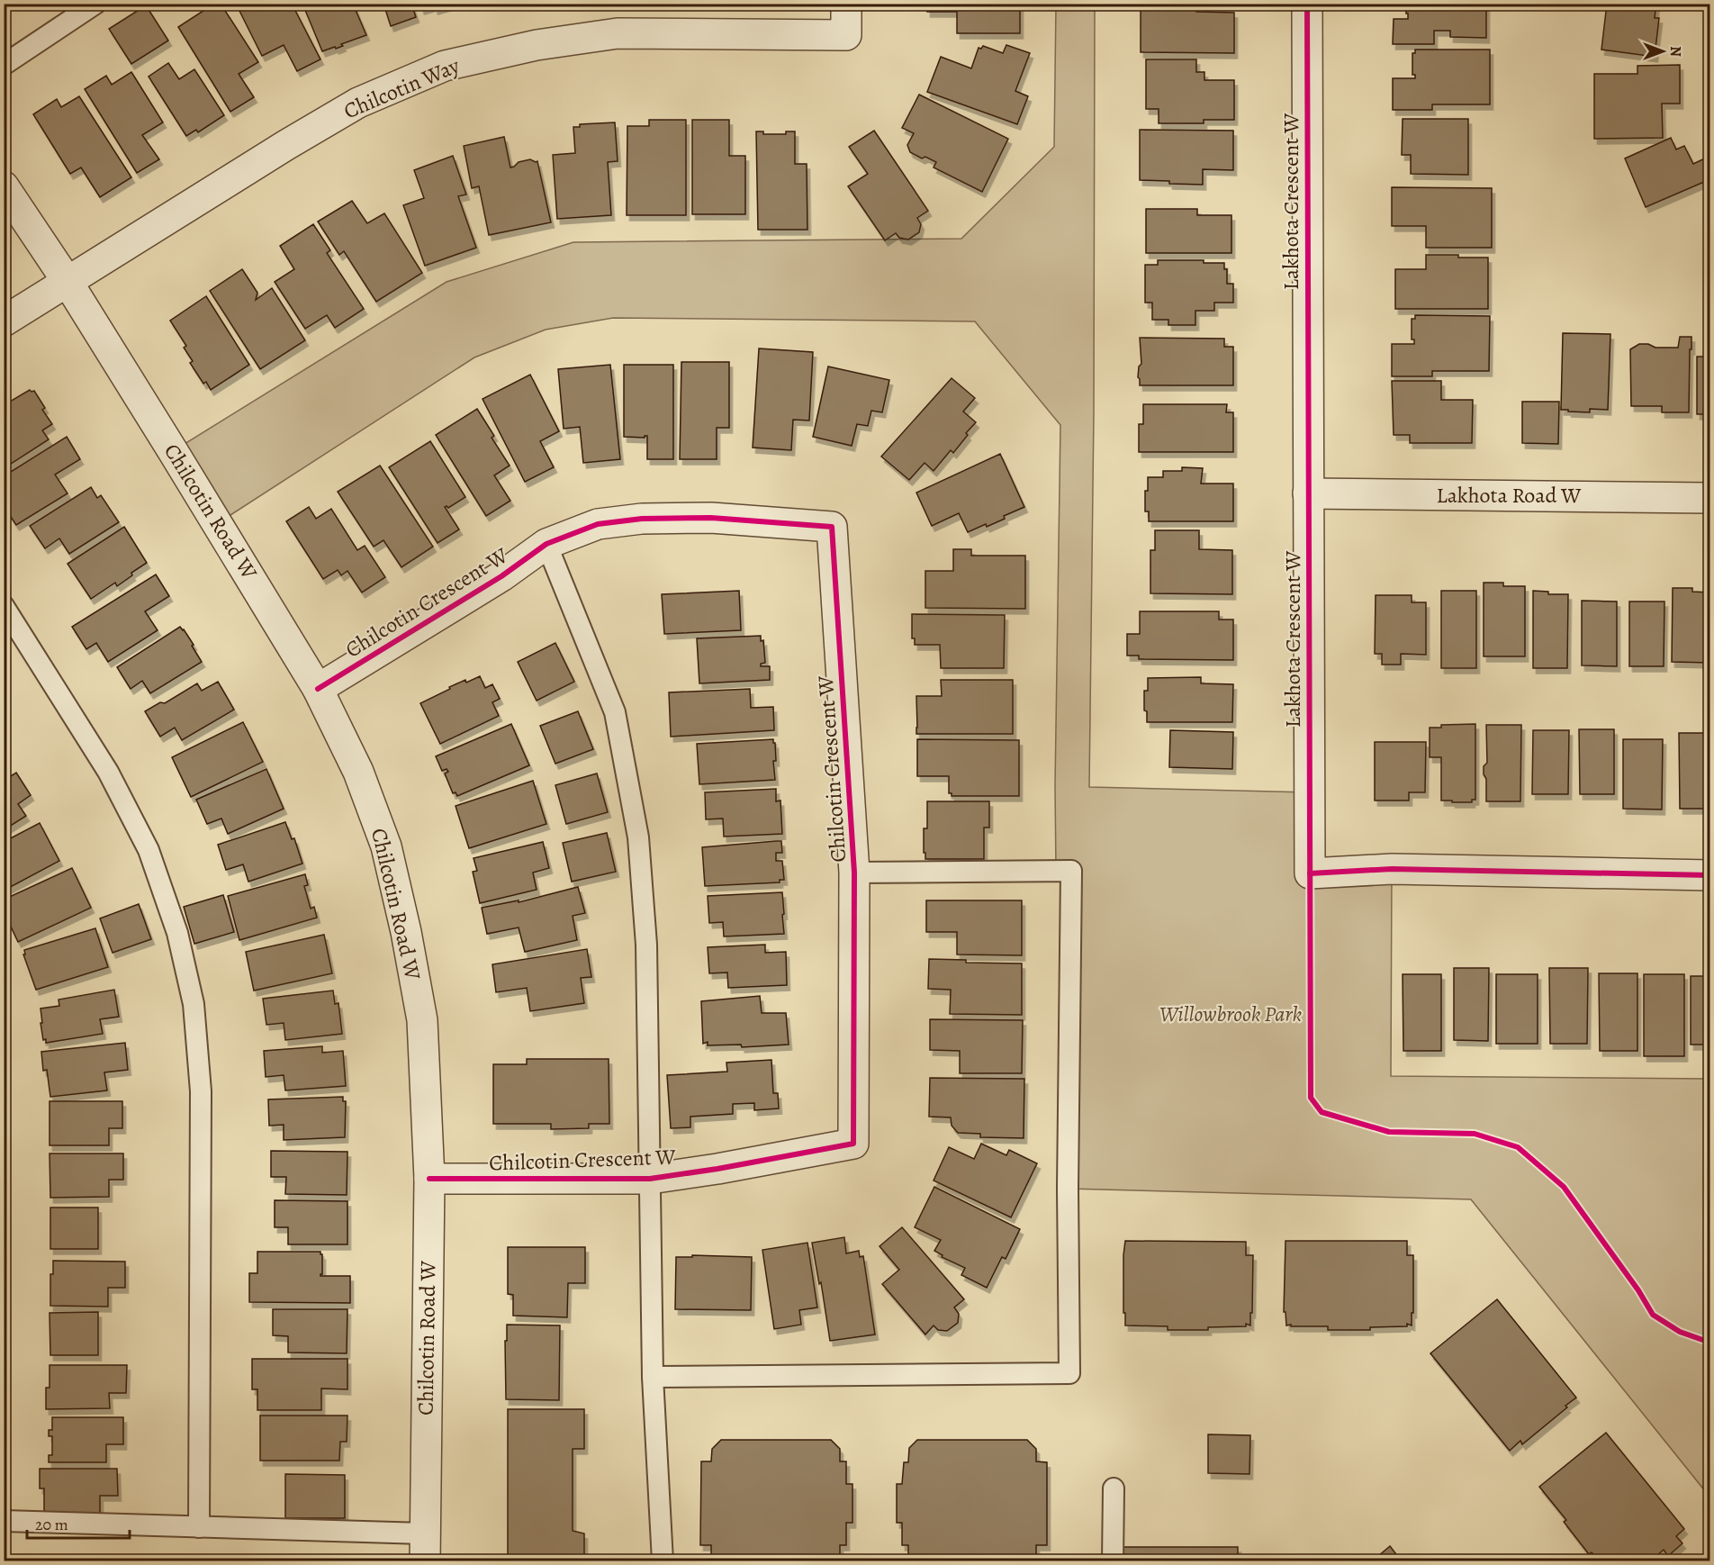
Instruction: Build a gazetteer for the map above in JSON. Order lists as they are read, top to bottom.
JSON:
{
  "streets": {
    "street": [
      "Chilcotin Way",
      "Lakhota Crescent W",
      "Lakhota Road W",
      "Chilcotin Road W",
      "Chilcotin Crescent W"
    ]
  },
  "crossings": [
    ["Chilcotin Way", "Chilcotin Road W"],
    ["Lakhota Crescent W", "Lakhota Road W"],
    ["Chilcotin Road W", "Chilcotin Crescent W"]
  ],
  "parks": ["Willowbrook Park"],
  "scale_bar": "20 m",
  "north": "right"
}
